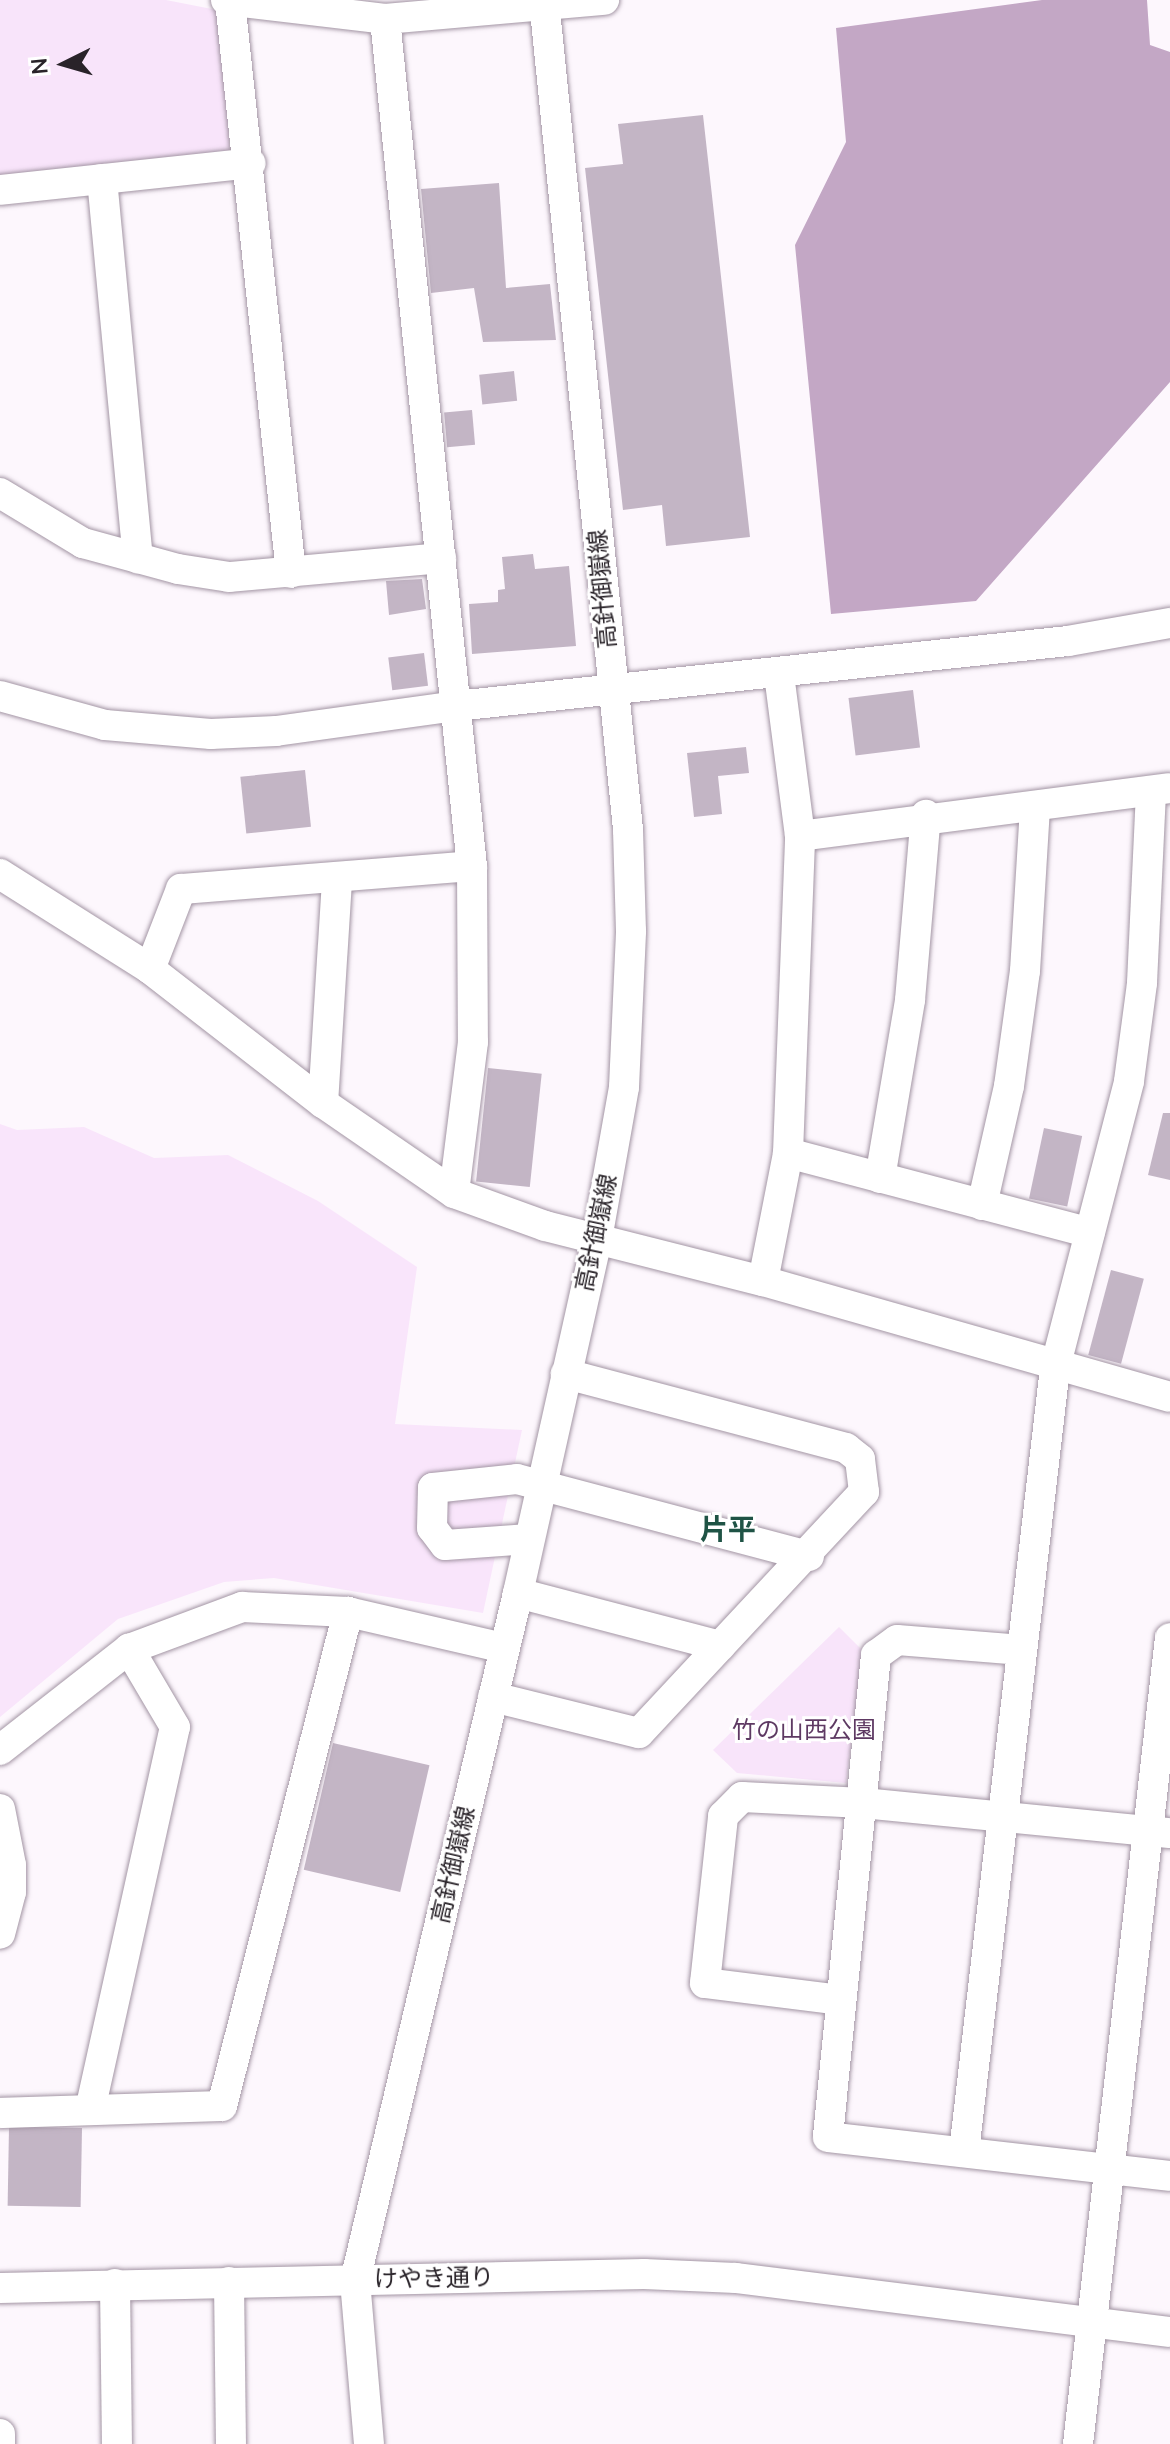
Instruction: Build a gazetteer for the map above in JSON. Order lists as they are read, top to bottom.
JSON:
{
  "streets": {
    "street": ["高針御嶽線", "けやき通り"]
  },
  "crossings": [
    ["高針御嶽線", "けやき通り"]
  ],
  "districts": ["片平"],
  "parks": ["竹の山西公園"],
  "north": "left"
}
